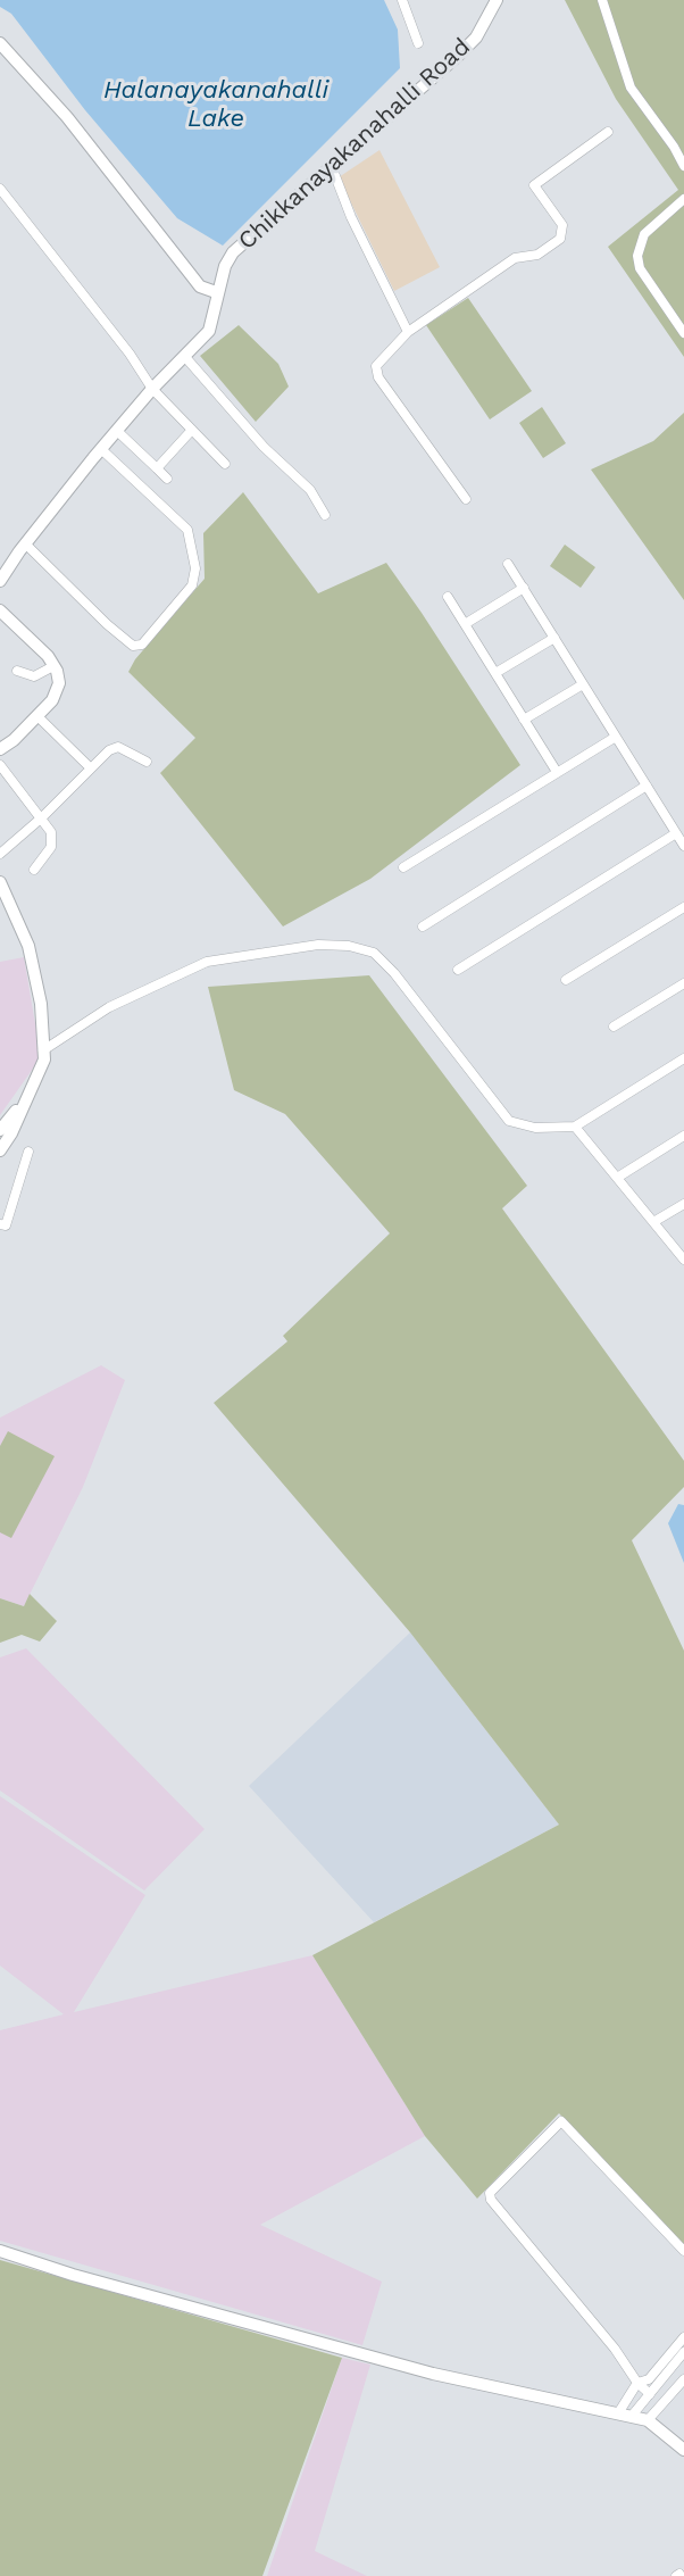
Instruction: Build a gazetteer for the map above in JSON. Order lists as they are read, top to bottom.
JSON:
{
  "streets": {
    "main road": ["Chikkanayakanahalli Road"]
  },
  "water": ["Halanayakanahalli Lake"]
}
